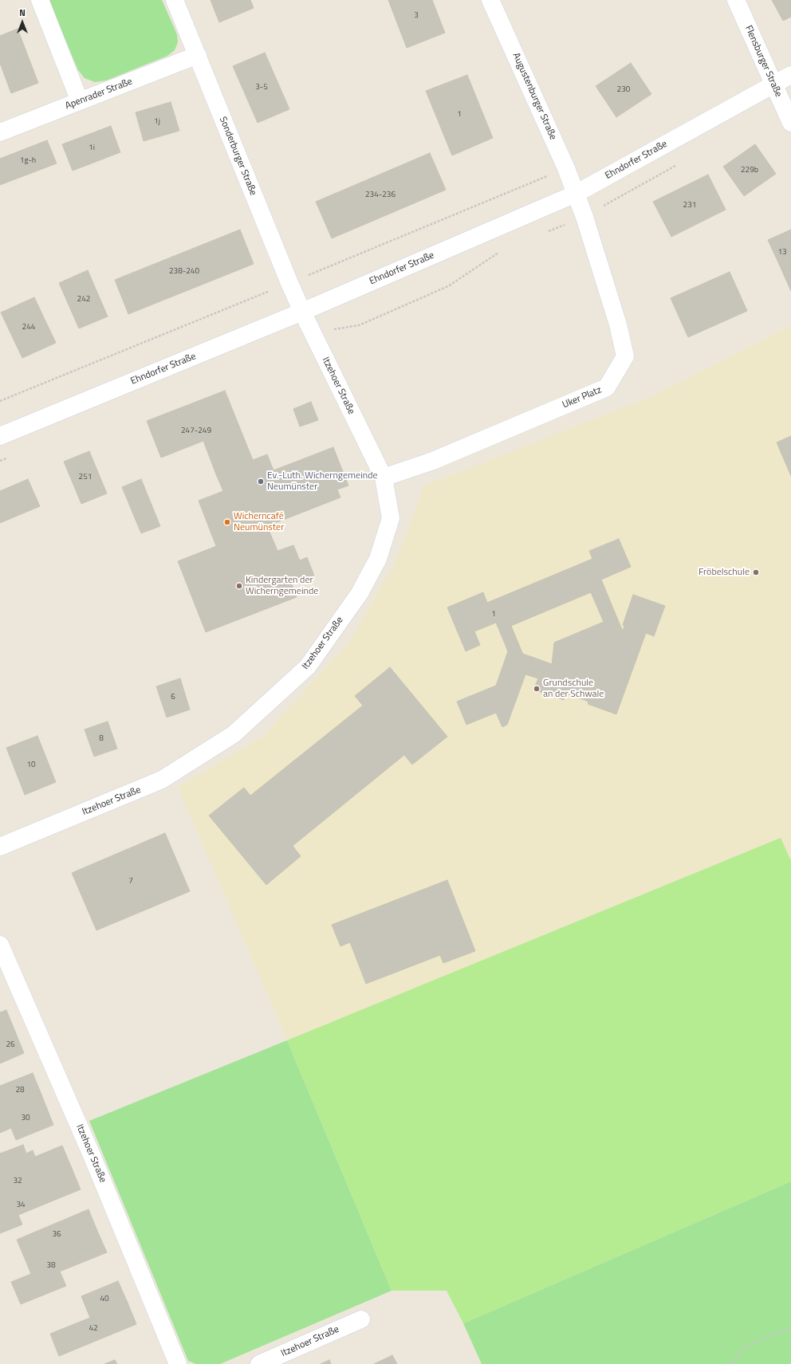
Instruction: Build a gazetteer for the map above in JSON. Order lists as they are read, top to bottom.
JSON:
{
  "streets": {
    "street": [
      "Flensburger Straße",
      "Apenrader Straße",
      "Augustenburger Straße",
      "Sonderburger Straße",
      "Ehndorfer Straße",
      "Itzehoer Straße",
      "Uker Platz"
    ]
  },
  "crossings": [
    ["Flensburger Straße", "Ehndorfer Straße"],
    ["Apenrader Straße", "Sonderburger Straße"],
    ["Augustenburger Straße", "Ehndorfer Straße"],
    ["Augustenburger Straße", "Uker Platz"],
    ["Sonderburger Straße", "Ehndorfer Straße"],
    ["Sonderburger Straße", "Itzehoer Straße"],
    ["Ehndorfer Straße", "Itzehoer Straße"],
    ["Ehndorfer Straße", "Uker Platz"],
    ["Itzehoer Straße", "Uker Platz"]
  ],
  "places": [
    "Ev.-Luth. Wicherngemeinde Neumünster",
    "Wicherncafé Neumünster",
    "Fröbelschule",
    "Kindergarten der Wicherngemeinde",
    "Grundschule an der Schwale"
  ],
  "house_numbers": [
    "3",
    "3-5",
    "230",
    "1",
    "1j",
    "1i",
    "1g-h",
    "229b",
    "234-236",
    "231",
    "13",
    "238-240",
    "242",
    "244",
    "247-249",
    "251",
    "1",
    "6",
    "8",
    "10",
    "7",
    "26",
    "28",
    "30",
    "32",
    "34",
    "36",
    "38",
    "40",
    "42"
  ],
  "north": "top"
}
